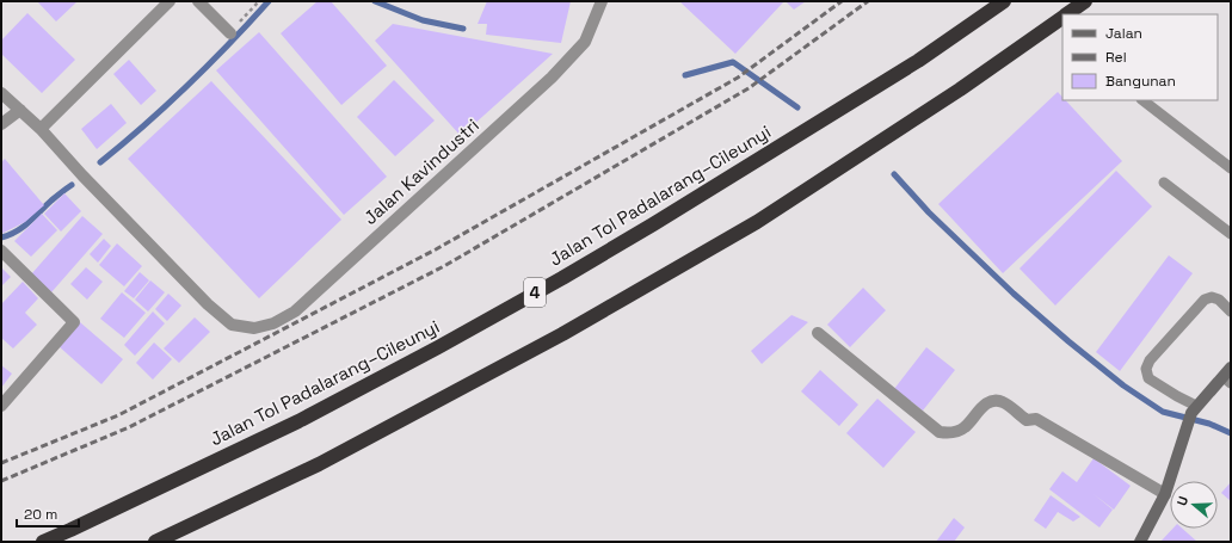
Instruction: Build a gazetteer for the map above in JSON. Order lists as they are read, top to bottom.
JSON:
{
  "streets": {
    "highway": ["Jalan Tol Padalarang–Cileunyi", "4"],
    "street": ["Jalan Kavindustri"]
  },
  "legend": ["Jalan", "Rel", "Bangunan"],
  "scale_bar": "20 m",
  "north": "left"
}
